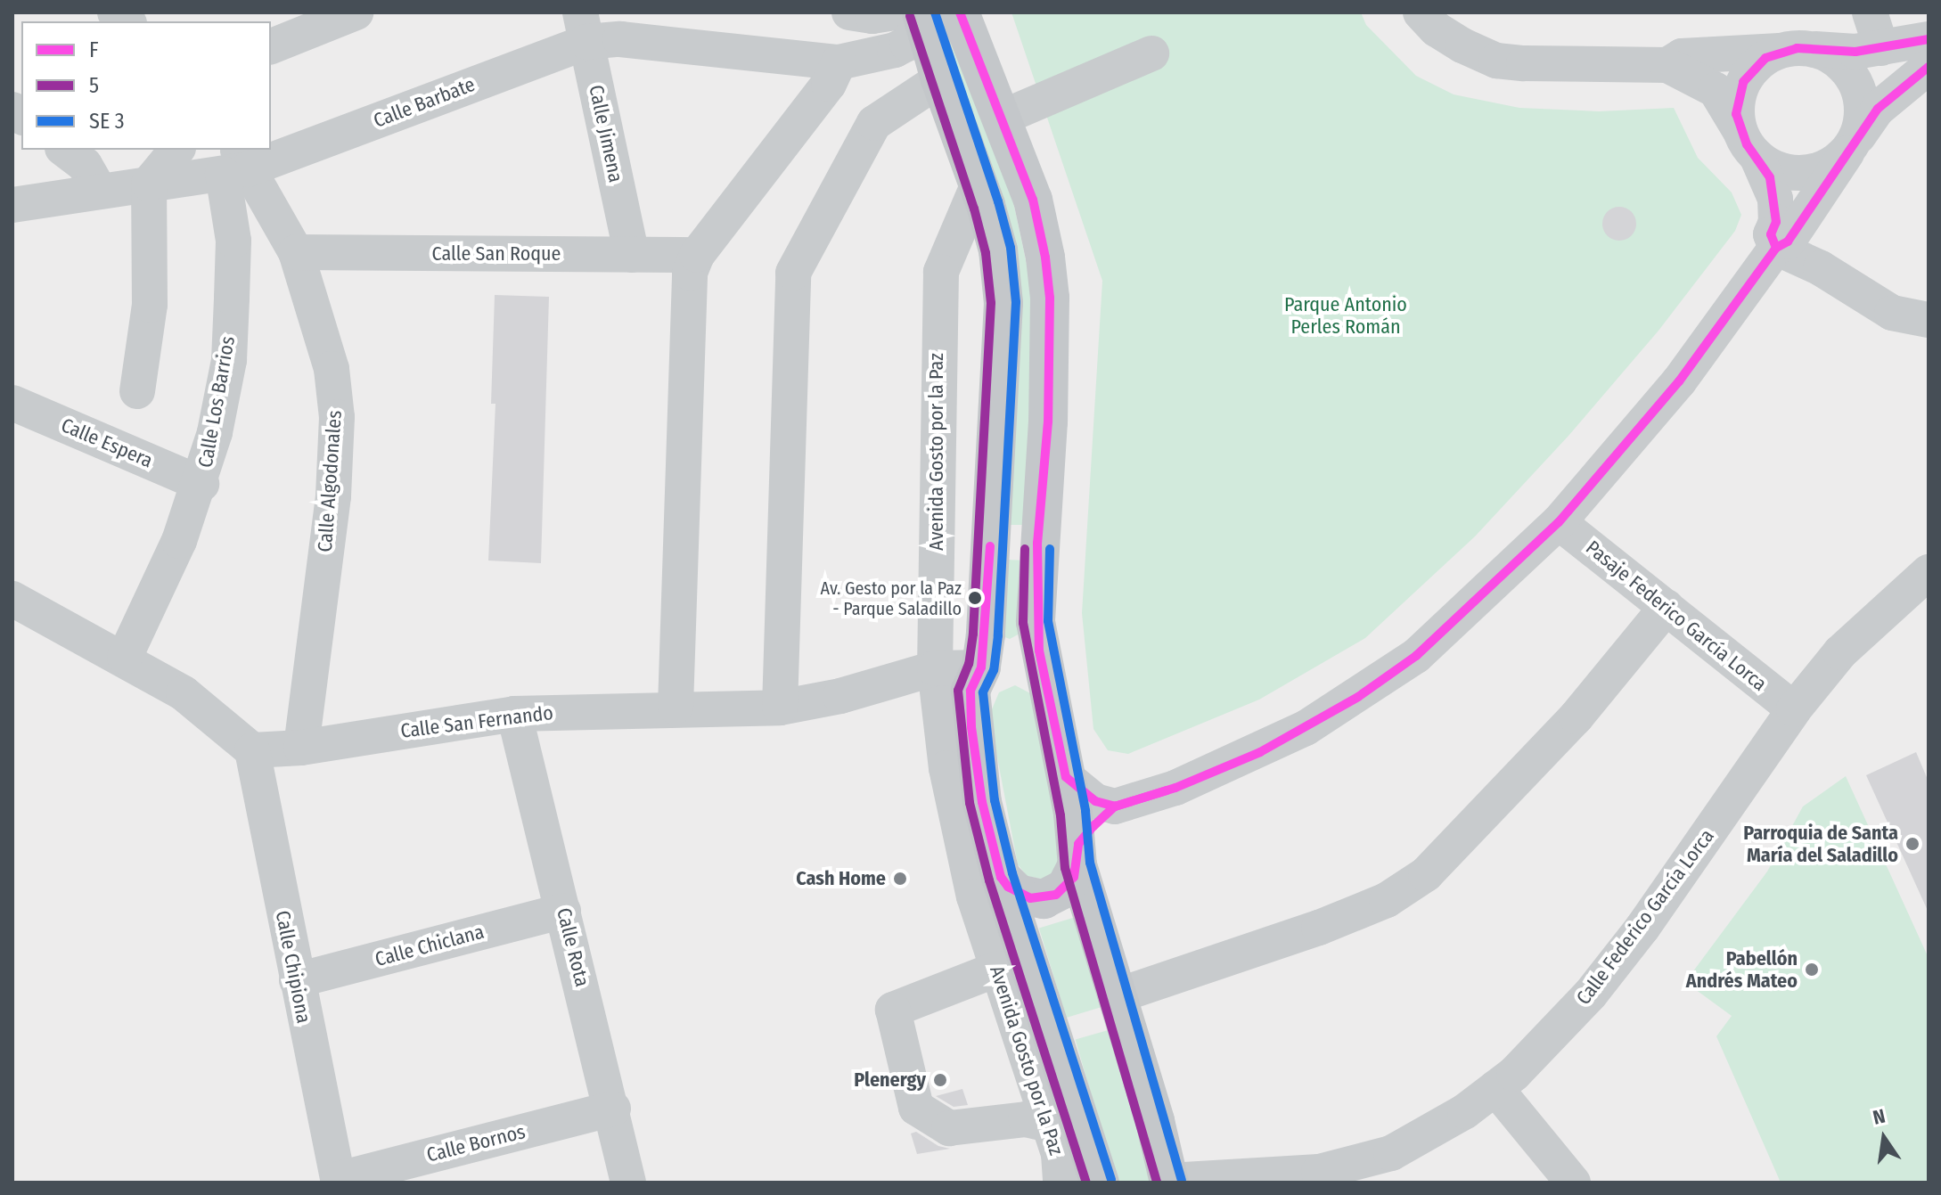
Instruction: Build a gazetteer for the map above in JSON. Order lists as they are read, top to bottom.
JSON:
{
  "streets": {
    "street": [
      "Calle Barbate",
      "Calle Jimena",
      "Calle San Roque",
      "Calle Los Barrios",
      "Calle Espera",
      "Avenida Gosto por la Paz",
      "Calle Algodonales",
      "Pasaje Federico García Lorca",
      "Calle San Fernando",
      "Calle Federico García Lorca",
      "Calle Chiclana",
      "Calle Rota",
      "Calle Chipiona",
      "Calle Bornos"
    ]
  },
  "crossings": [
    ["Calle Barbate", "Calle Jimena"],
    ["Calle Barbate", "Calle Los Barrios"],
    ["Calle Barbate", "Calle Algodonales"],
    ["Calle Jimena", "Calle San Roque"],
    ["Calle San Roque", "Calle Algodonales"],
    ["Calle Los Barrios", "Calle Espera"],
    ["Calle Los Barrios", "Calle Algodonales"],
    ["Avenida Gosto por la Paz", "Calle San Fernando"],
    ["Calle Algodonales", "Calle San Fernando"],
    ["Pasaje Federico García Lorca", "Calle Federico García Lorca"],
    ["Calle San Fernando", "Calle Rota"],
    ["Calle San Fernando", "Calle Chipiona"],
    ["Calle Chiclana", "Calle Rota"],
    ["Calle Chiclana", "Calle Chipiona"],
    ["Calle Rota", "Calle Bornos"],
    ["Calle Chipiona", "Calle Bornos"]
  ],
  "parks": ["Parque Antonio Perles Román"],
  "places": [
    "Av. Gesto por la Paz - Parque Saladillo",
    "Parroquia de Santa María del Saladillo",
    "Cash Home",
    "Pabellón Andrés Mateo",
    "Plenergy"
  ],
  "lines": ["transit line F", "transit line 5"],
  "legend": ["F", "5", "SE 3"],
  "north": "top"
}
